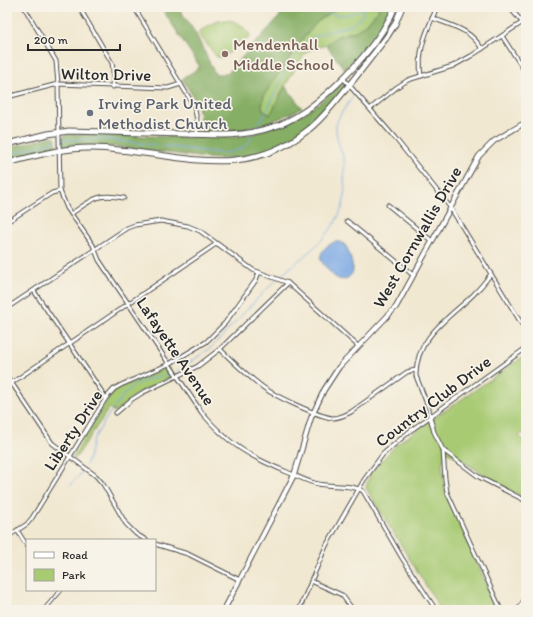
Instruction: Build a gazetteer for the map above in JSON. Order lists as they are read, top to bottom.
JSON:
{
  "streets": {
    "street": [
      "Wilton Drive",
      "West Cornwallis Drive",
      "Lafayette Avenue",
      "Country Club Drive",
      "Liberty Drive"
    ]
  },
  "crossings": [
    ["Wilton Drive", "Lafayette Avenue"],
    ["West Cornwallis Drive", "Lafayette Avenue"],
    ["Lafayette Avenue", "Country Club Drive"],
    ["Lafayette Avenue", "Liberty Drive"]
  ],
  "places": ["Mendenhall Middle School", "Irving Park United Methodist Church"],
  "legend": ["Road", "Park"],
  "scale_bar": "200 m"
}
